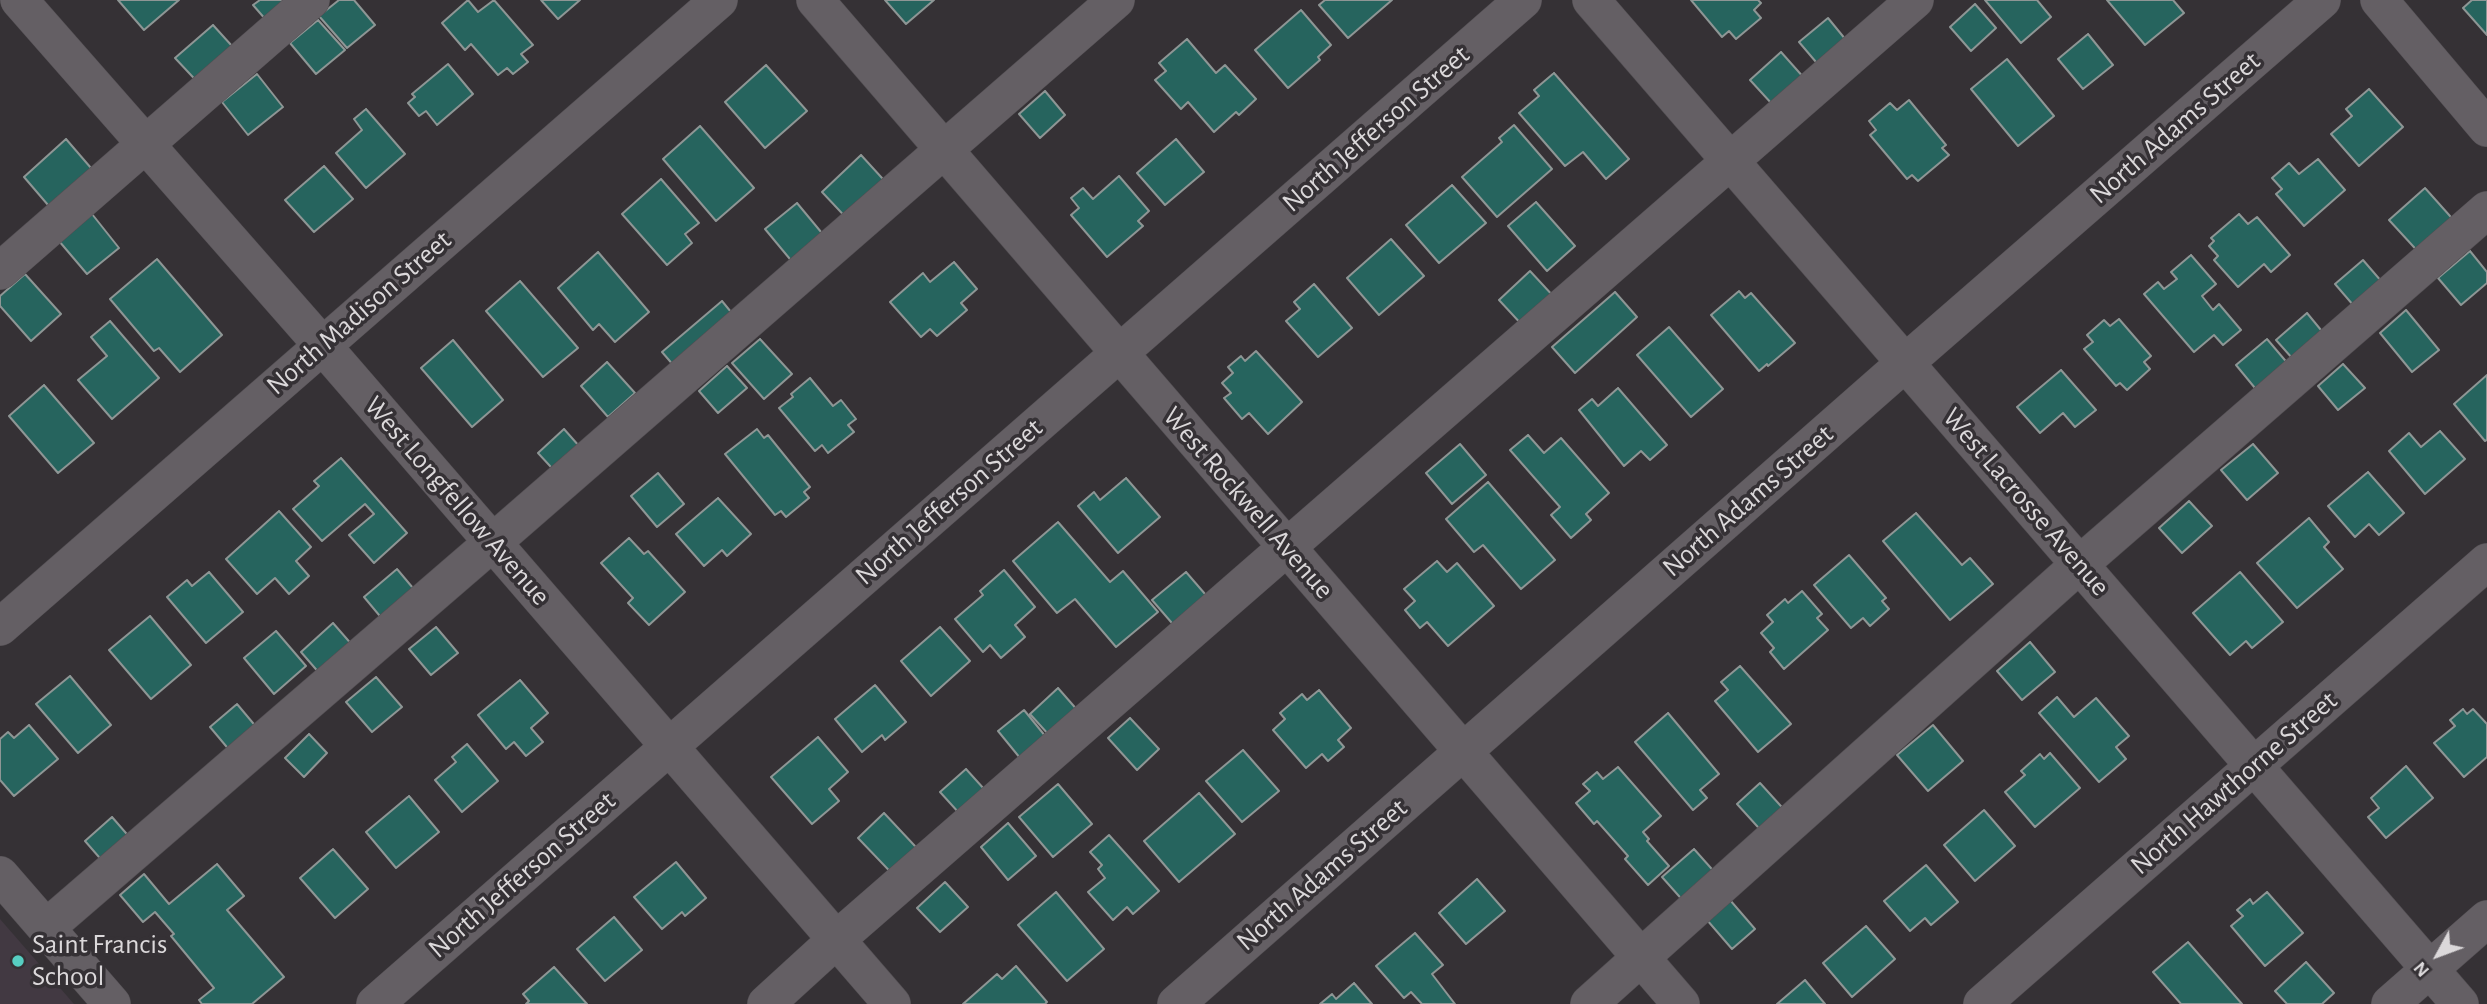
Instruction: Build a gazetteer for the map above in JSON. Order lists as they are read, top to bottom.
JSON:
{
  "streets": {
    "street": [
      "North Adams Street",
      "North Jefferson Street",
      "North Madison Street",
      "West Longfellow Avenue",
      "West Lacrosse Avenue",
      "West Rockwell Avenue",
      "North Hawthorne Street"
    ]
  },
  "crossings": [
    ["North Adams Street", "West Lacrosse Avenue"],
    ["North Adams Street", "West Rockwell Avenue"],
    ["North Jefferson Street", "West Longfellow Avenue"],
    ["North Jefferson Street", "West Rockwell Avenue"],
    ["North Madison Street", "West Longfellow Avenue"],
    ["West Lacrosse Avenue", "North Hawthorne Street"]
  ],
  "places": ["Saint Francis School"],
  "north": "bottom left"
}
